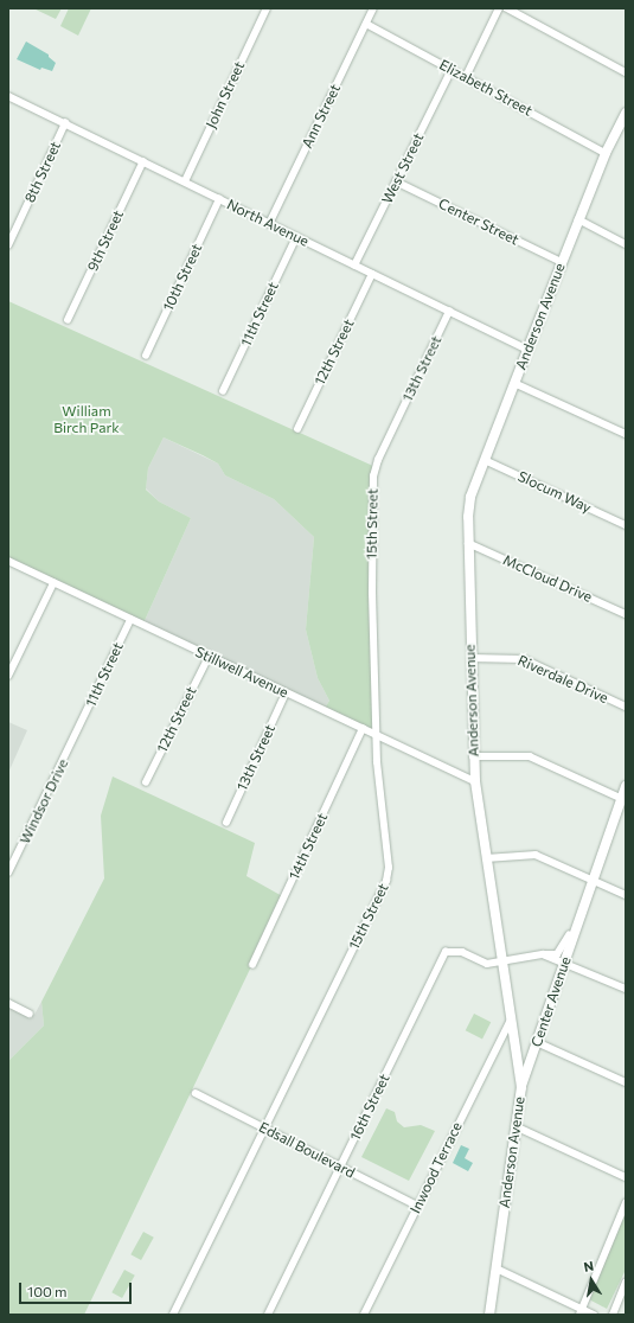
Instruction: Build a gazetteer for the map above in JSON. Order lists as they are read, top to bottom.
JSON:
{
  "streets": {
    "main road": ["Anderson Avenue", "Center Avenue"],
    "street": [
      "Elizabeth Street",
      "John Street",
      "Ann Street",
      "West Street",
      "8th Street",
      "Center Street",
      "North Avenue",
      "9th Street",
      "10th Street",
      "11th Street",
      "12th Street",
      "13th Street",
      "Slocum Way",
      "15th Street",
      "McCloud Drive",
      "Stillwell Avenue",
      "Riverdale Drive",
      "Windsor Drive",
      "14th Street",
      "16th Street",
      "Edsall Boulevard",
      "Inwood Terrace"
    ]
  },
  "crossings": [
    ["Elizabeth Street", "Ann Street"],
    ["Elizabeth Street", "West Street"],
    ["Elizabeth Street", "Anderson Avenue"],
    ["John Street", "North Avenue"],
    ["Ann Street", "North Avenue"],
    ["West Street", "Center Street"],
    ["West Street", "North Avenue"],
    ["8th Street", "North Avenue"],
    ["Center Street", "Anderson Avenue"],
    ["North Avenue", "9th Street"],
    ["North Avenue", "10th Street"],
    ["North Avenue", "11th Street"],
    ["North Avenue", "Anderson Avenue"],
    ["North Avenue", "12th Street"],
    ["North Avenue", "13th Street"],
    ["11th Street", "Stillwell Avenue"],
    ["11th Street", "Windsor Drive"],
    ["Anderson Avenue", "Slocum Way"],
    ["Anderson Avenue", "McCloud Drive"],
    ["Anderson Avenue", "Stillwell Avenue"],
    ["Anderson Avenue", "Riverdale Drive"],
    ["Anderson Avenue", "Center Avenue"],
    ["Anderson Avenue", "16th Street"],
    ["Anderson Avenue", "Inwood Terrace"],
    ["12th Street", "Stillwell Avenue"],
    ["13th Street", "15th Street"],
    ["13th Street", "Stillwell Avenue"],
    ["15th Street", "Stillwell Avenue"],
    ["15th Street", "Edsall Boulevard"],
    ["Stillwell Avenue", "14th Street"],
    ["Center Avenue", "16th Street"],
    ["16th Street", "Edsall Boulevard"],
    ["Edsall Boulevard", "Inwood Terrace"]
  ],
  "parks": ["William Birch Park"],
  "scale_bar": "100 m",
  "north": "top"
}
